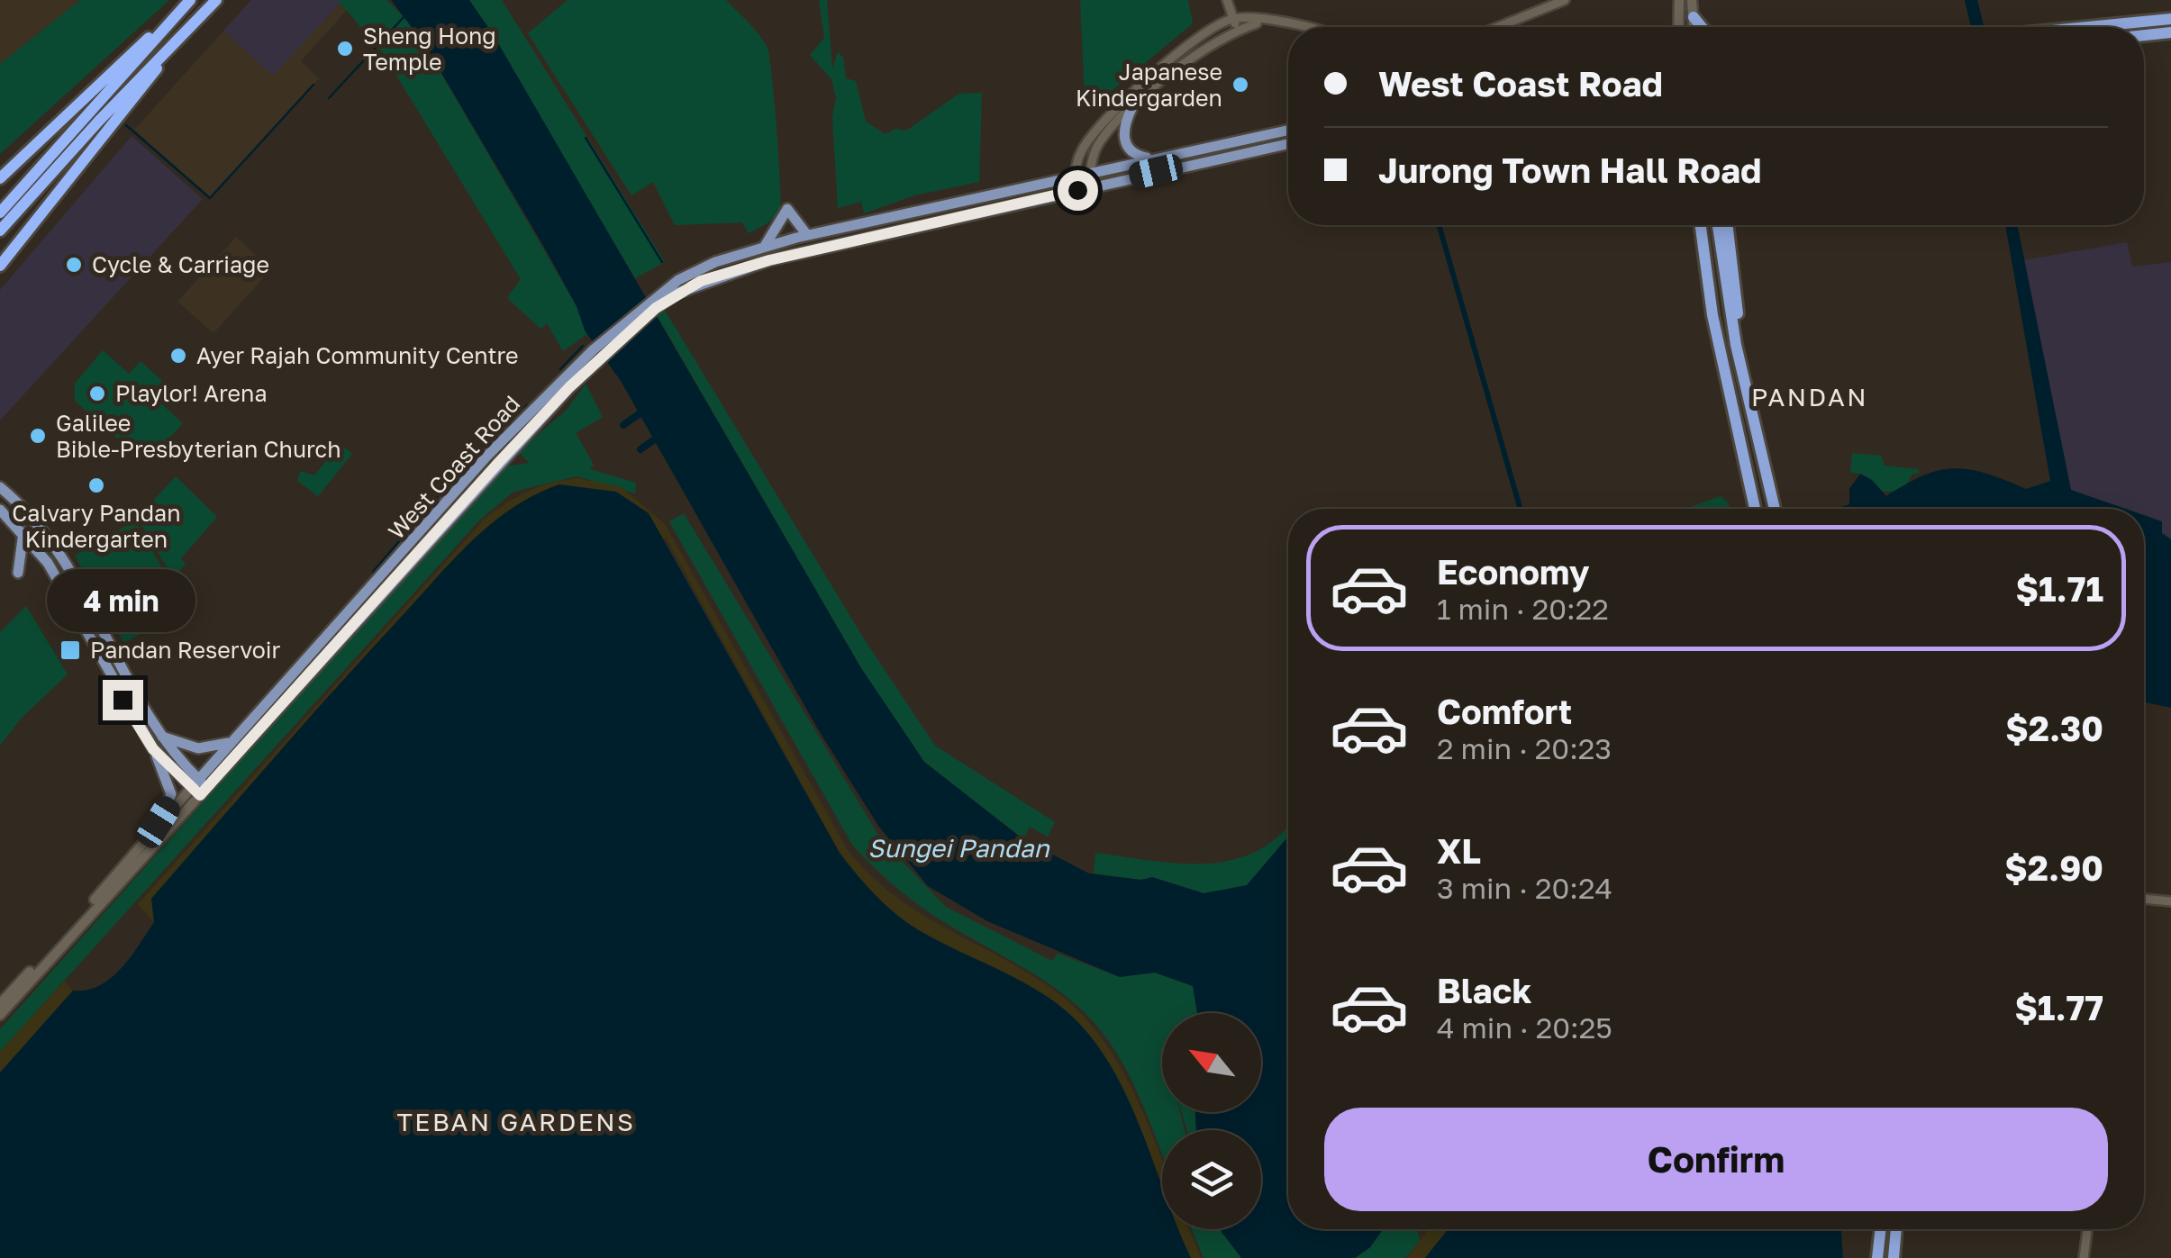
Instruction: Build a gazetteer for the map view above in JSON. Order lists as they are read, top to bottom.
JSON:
{
  "streets": {
    "main road": ["West Coast Road"]
  },
  "districts": ["PANDAN", "TEBAN GARDENS"],
  "water": ["Sungei Pandan"],
  "places": {
    "other": [
      "Sheng Hong Temple",
      "Japanese Kindergarden",
      "Cycle & Carriage",
      "Ayer Rajah Community Centre",
      "Playlor! Arena",
      "Galilee Bible-Presbyterian Church",
      "Calvary Pandan Kindergarten"
    ],
    "transit": ["Pandan Reservoir"]
  },
  "north": "top left",
  "page": {
    "banner": ["West Coast Road", "Jurong Town Hall Road"],
    "list": [
      {
        "name": "Economy",
        "note": "1 min · 20:22",
        "value": "$1.71"
      },
      {
        "name": "Comfort",
        "note": "2 min · 20:23",
        "value": "$2.30"
      },
      {
        "name": "XL",
        "note": "3 min · 20:24",
        "value": "$2.90"
      },
      {
        "name": "Black",
        "note": "4 min · 20:25",
        "value": "$1.77"
      }
    ],
    "bubble": "4 min",
    "buttons": "Confirm"
  }
}
